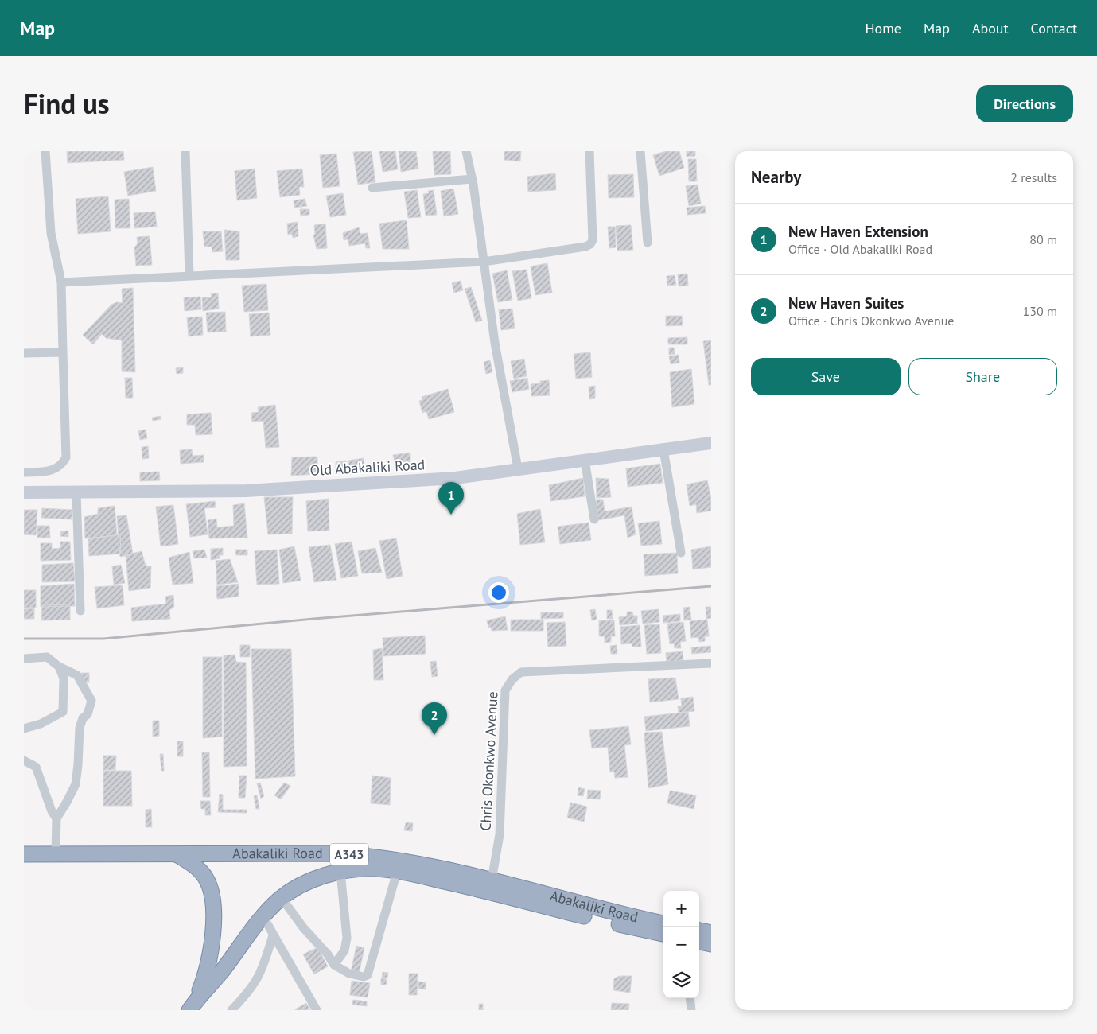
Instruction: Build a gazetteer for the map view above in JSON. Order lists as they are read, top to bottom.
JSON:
{
  "streets": {
    "highway": ["Abakaliki Road", "A343"],
    "main road": ["Old Abakaliki Road"],
    "street": ["Chris Okonkwo Avenue"]
  },
  "crossings": [
    ["Chris Okonkwo Avenue", "Abakaliki Road"],
    ["Abakaliki Road", "A343"]
  ],
  "page": {
    "header": "Map",
    "nav": [
      "Home",
      "Map",
      "About",
      "Contact"
    ],
    "title": "Find us",
    "buttons": [
      "Directions",
      ["Save", "Share"]
    ],
    "heading": ["Nearby", "2 results"],
    "list": [
      {
        "mark": "1",
        "name": "New Haven Extension",
        "note": "Office · Old Abakaliki Road",
        "value": "80 m"
      },
      {
        "mark": "2",
        "name": "New Haven Suites",
        "note": "Office · Chris Okonkwo Avenue",
        "value": "130 m"
      }
    ],
    "pins": ["1", "2"],
    "map_buttons": ["+", "−"]
  }
}
